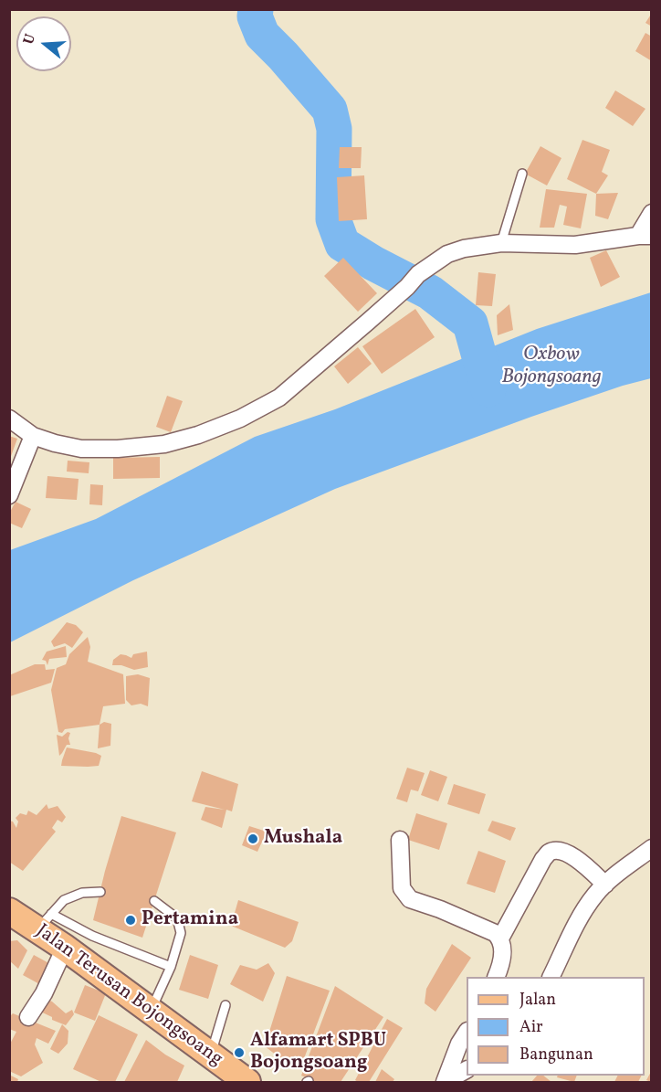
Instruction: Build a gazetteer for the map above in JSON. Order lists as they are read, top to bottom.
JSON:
{
  "streets": {
    "main road": ["Jalan Terusan Bojongsoang"]
  },
  "water": ["Oxbow Bojongsoang"],
  "places": ["Mushala", "Pertamina", "Alfamart SPBU Bojongsoang"],
  "legend": ["Jalan", "Air", "Bangunan"],
  "north": "left"
}
